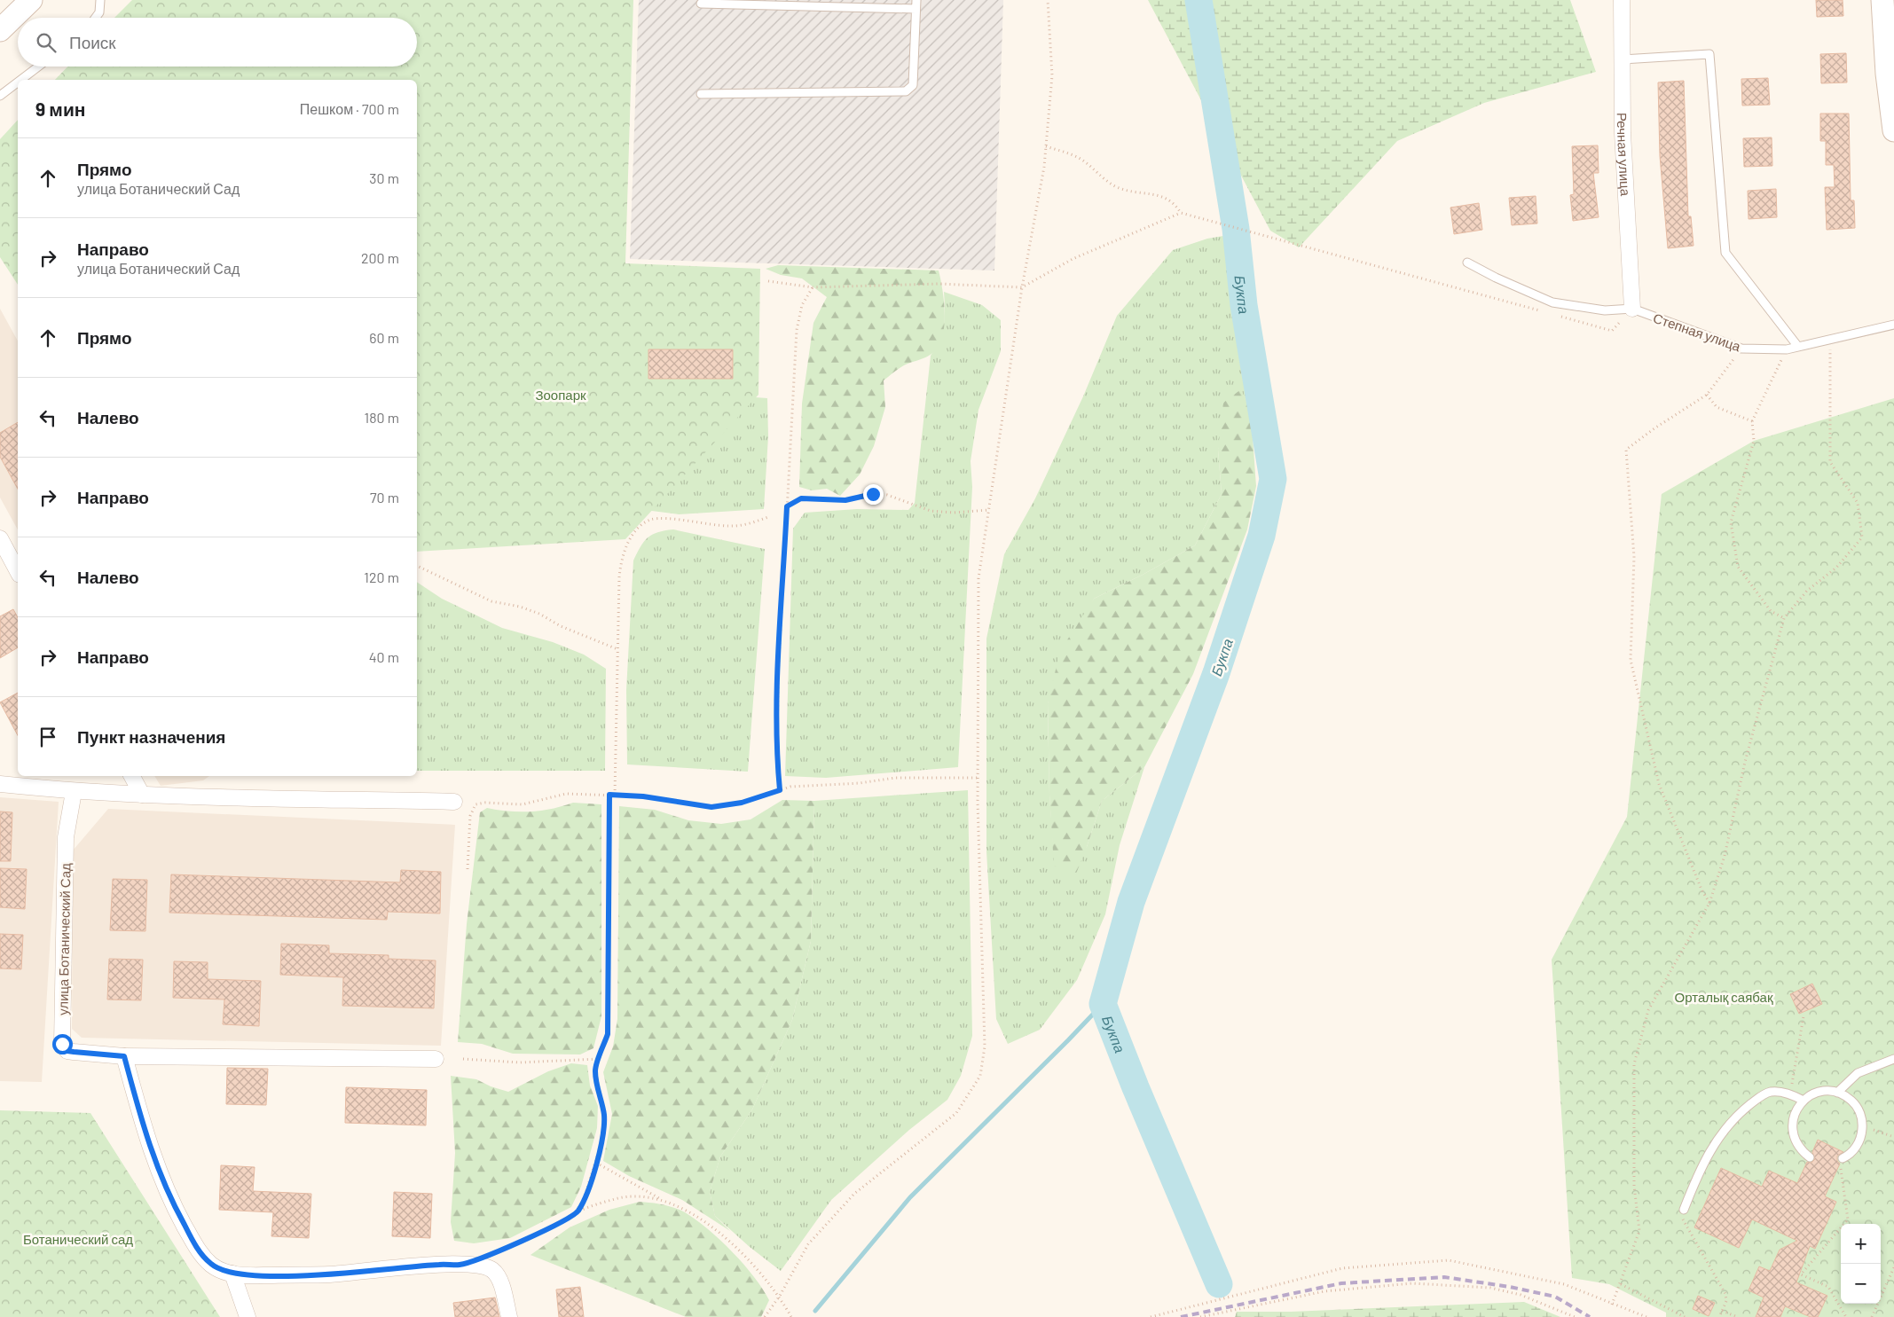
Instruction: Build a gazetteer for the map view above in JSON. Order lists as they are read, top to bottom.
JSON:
{
  "streets": {
    "street": ["Речная улица", "улица Ботанический Сад"],
    "lane": ["Степная улица"]
  },
  "crossings": [
    ["Речная улица", "Степная улица"]
  ],
  "water": ["Букпа"],
  "parks": ["Зоопарк", "Орталық саябақ", "Ботанический сад"],
  "page": {
    "search": "Поиск",
    "heading": ["9 мин", "Пешком · 700 m"],
    "list": [
      ["Прямо", "улица Ботанический Сад", "30 m"],
      ["Направо", "улица Ботанический Сад", "200 m"],
      ["Прямо", "60 m"],
      ["Налево", "180 m"],
      ["Направо", "70 m"],
      ["Налево", "120 m"],
      ["Направо", "40 m"],
      "Пункт назначения"
    ],
    "map_buttons": ["+", "−"]
  }
}
